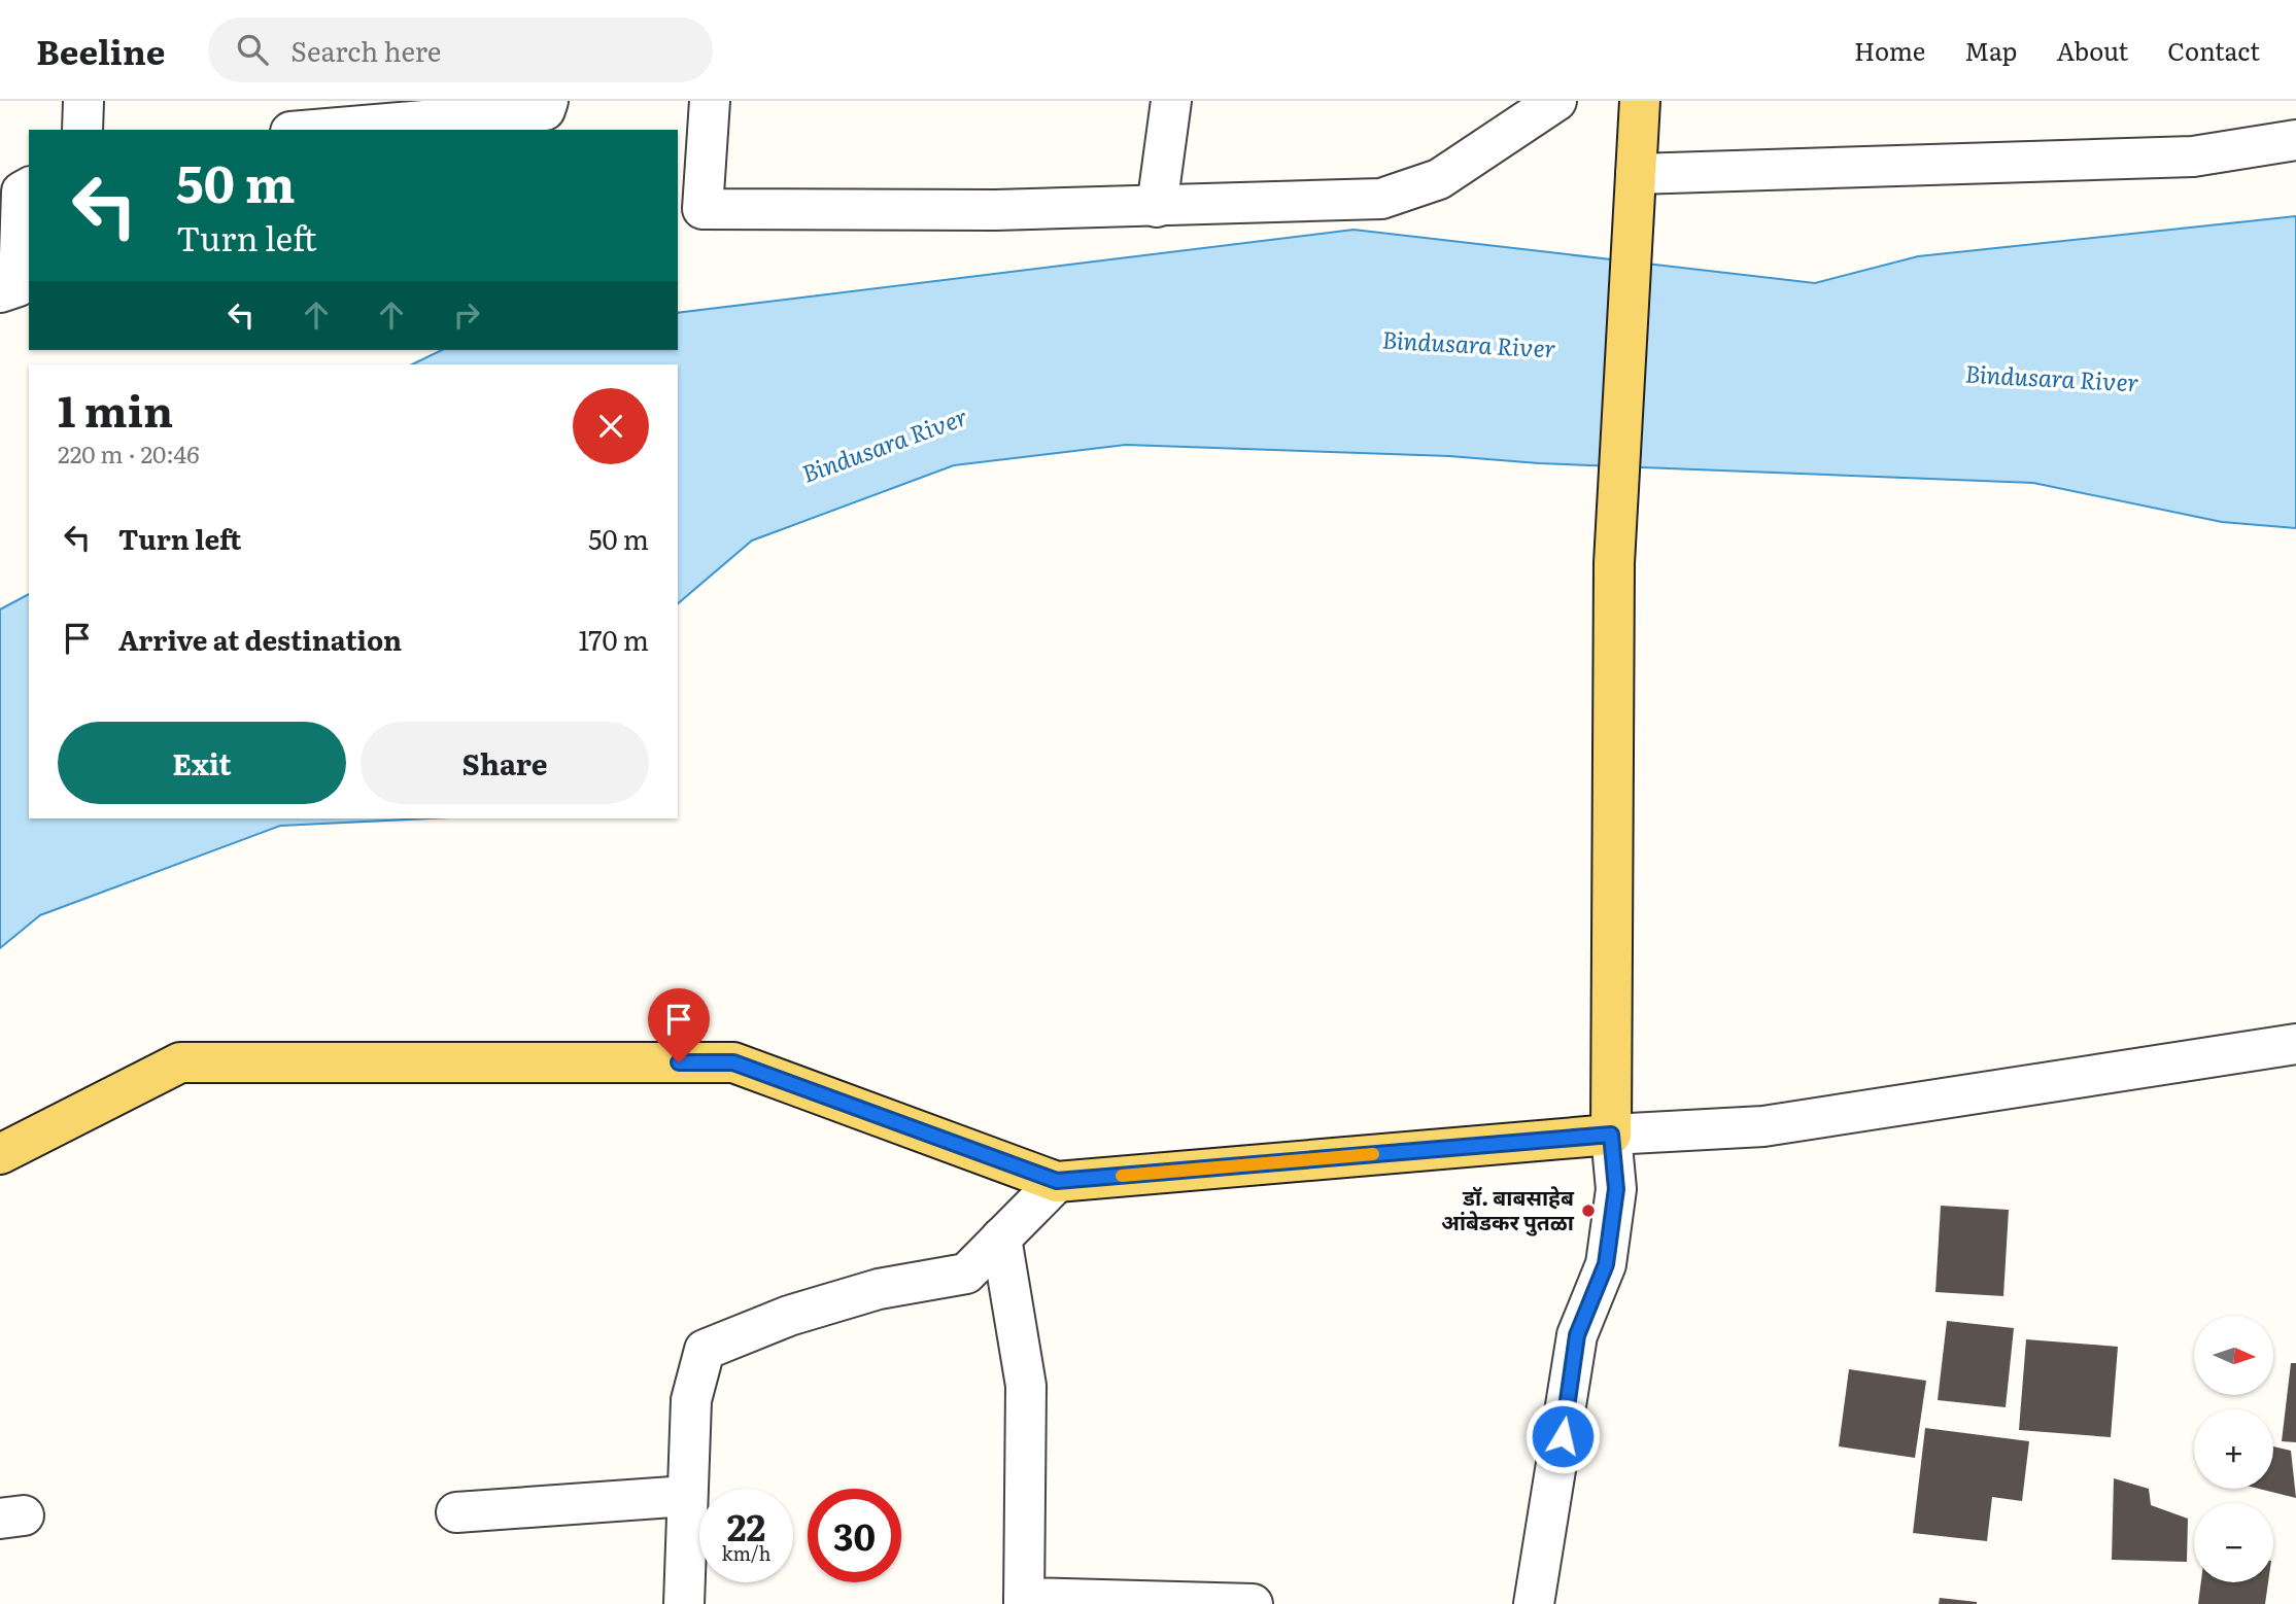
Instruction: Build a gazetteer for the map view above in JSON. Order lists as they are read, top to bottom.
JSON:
{
  "water": ["Bindusara River"],
  "places": ["डॉ. बाबसाहेब आंबेडकर पुतळा"],
  "north": "right",
  "page": {
    "header": "Beeline",
    "search": "Search here",
    "nav": [
      "Home",
      "Map",
      "About",
      "Contact"
    ],
    "turn": ["50 m", "Turn left"],
    "heading": ["1 min", "220 m · 20:46"],
    "list": [
      {
        "name": "Turn left",
        "value": "50 m"
      },
      {
        "name": "Arrive at destination",
        "value": "170 m"
      }
    ],
    "buttons": ["Exit", "Share"],
    "map_buttons": ["+", "−"],
    "speed": "22 km/h",
    "limit": "30"
  }
}
